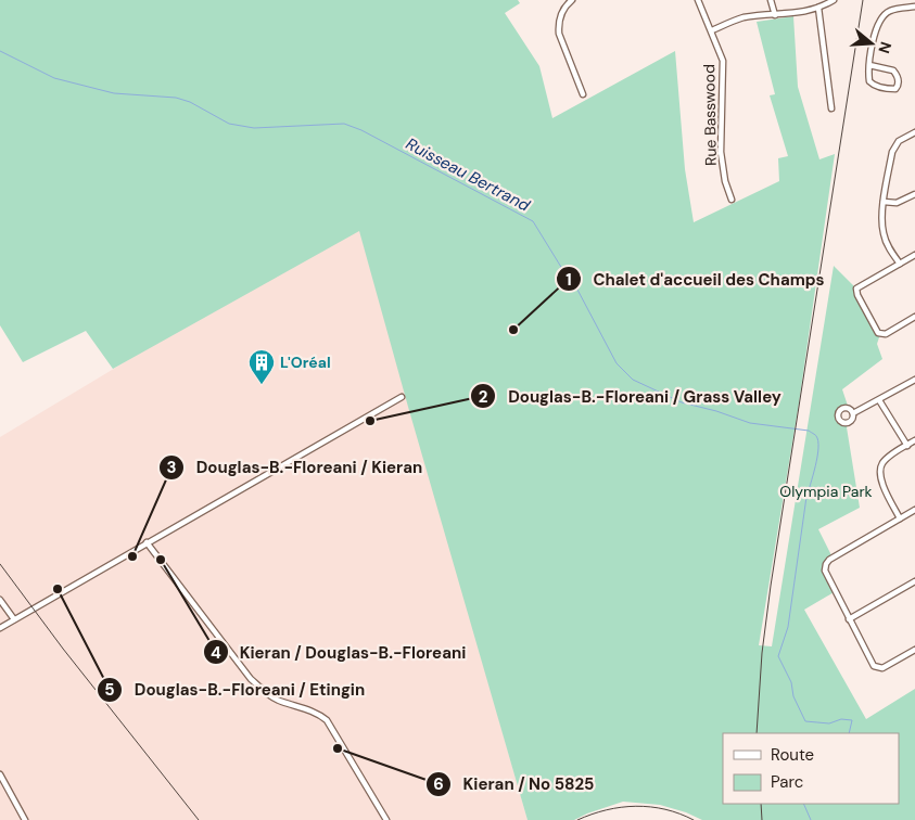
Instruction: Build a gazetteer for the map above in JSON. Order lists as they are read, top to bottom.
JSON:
{
  "streets": {
    "street": ["Rue Basswood"]
  },
  "water": ["Ruisseau Bertrand"],
  "parks": ["Olympia Park"],
  "places": {
    "other": [
      "Chalet d'accueil des Champs",
      "Douglas-B.-Floreani / Grass Valley",
      "Douglas-B.-Floreani / Kieran",
      "Kieran / Douglas-B.-Floreani",
      "Douglas-B.-Floreani / Etingin",
      "Kieran / No 5825"
    ],
    "building": ["L'Oréal"]
  },
  "legend": ["Route", "Parc"],
  "north": "right"
}
